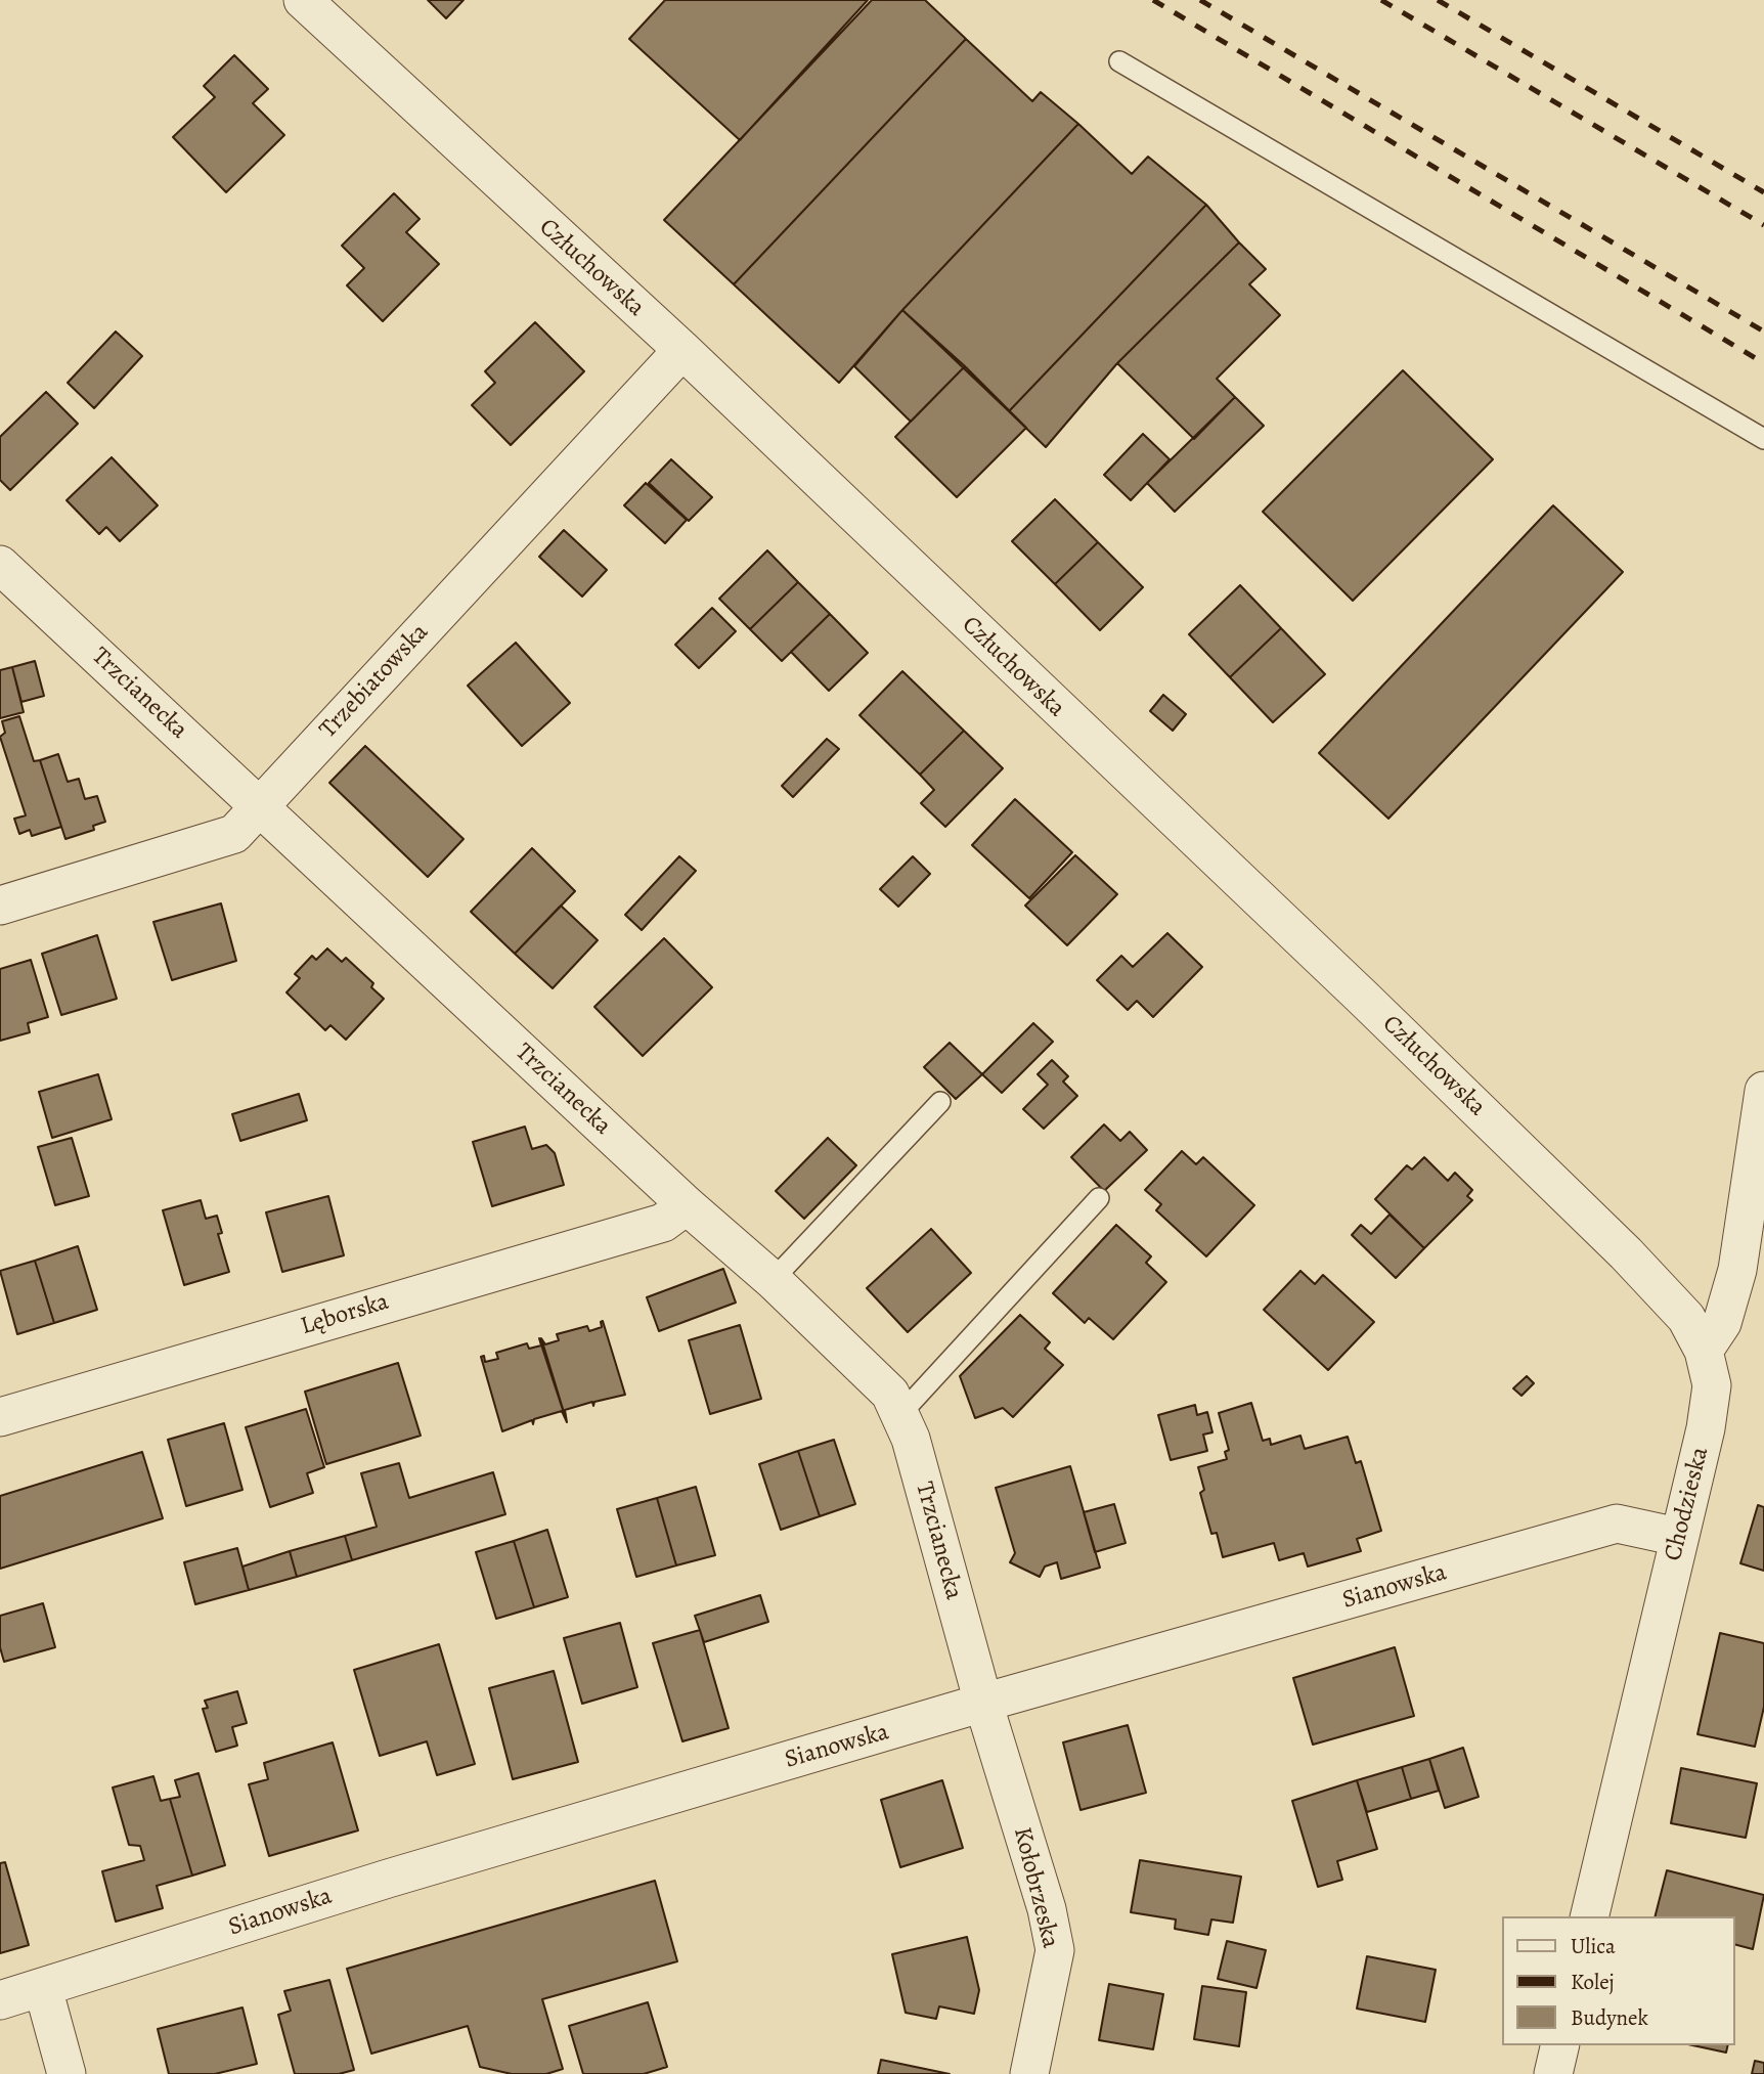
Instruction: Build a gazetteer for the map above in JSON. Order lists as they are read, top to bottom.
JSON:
{
  "streets": {
    "street": [
      "Człuchowska",
      "Trzebiatowska",
      "Trzcianecka",
      "Lęborska",
      "Chodzieska",
      "Sianowska",
      "Kołobrzeska"
    ]
  },
  "crossings": [
    ["Człuchowska", "Trzebiatowska"],
    ["Człuchowska", "Chodzieska"],
    ["Trzebiatowska", "Trzcianecka"],
    ["Trzcianecka", "Lęborska"],
    ["Trzcianecka", "Sianowska"],
    ["Trzcianecka", "Kołobrzeska"],
    ["Chodzieska", "Sianowska"],
    ["Sianowska", "Kołobrzeska"]
  ],
  "legend": ["Ulica", "Kolej", "Budynek"]
}
